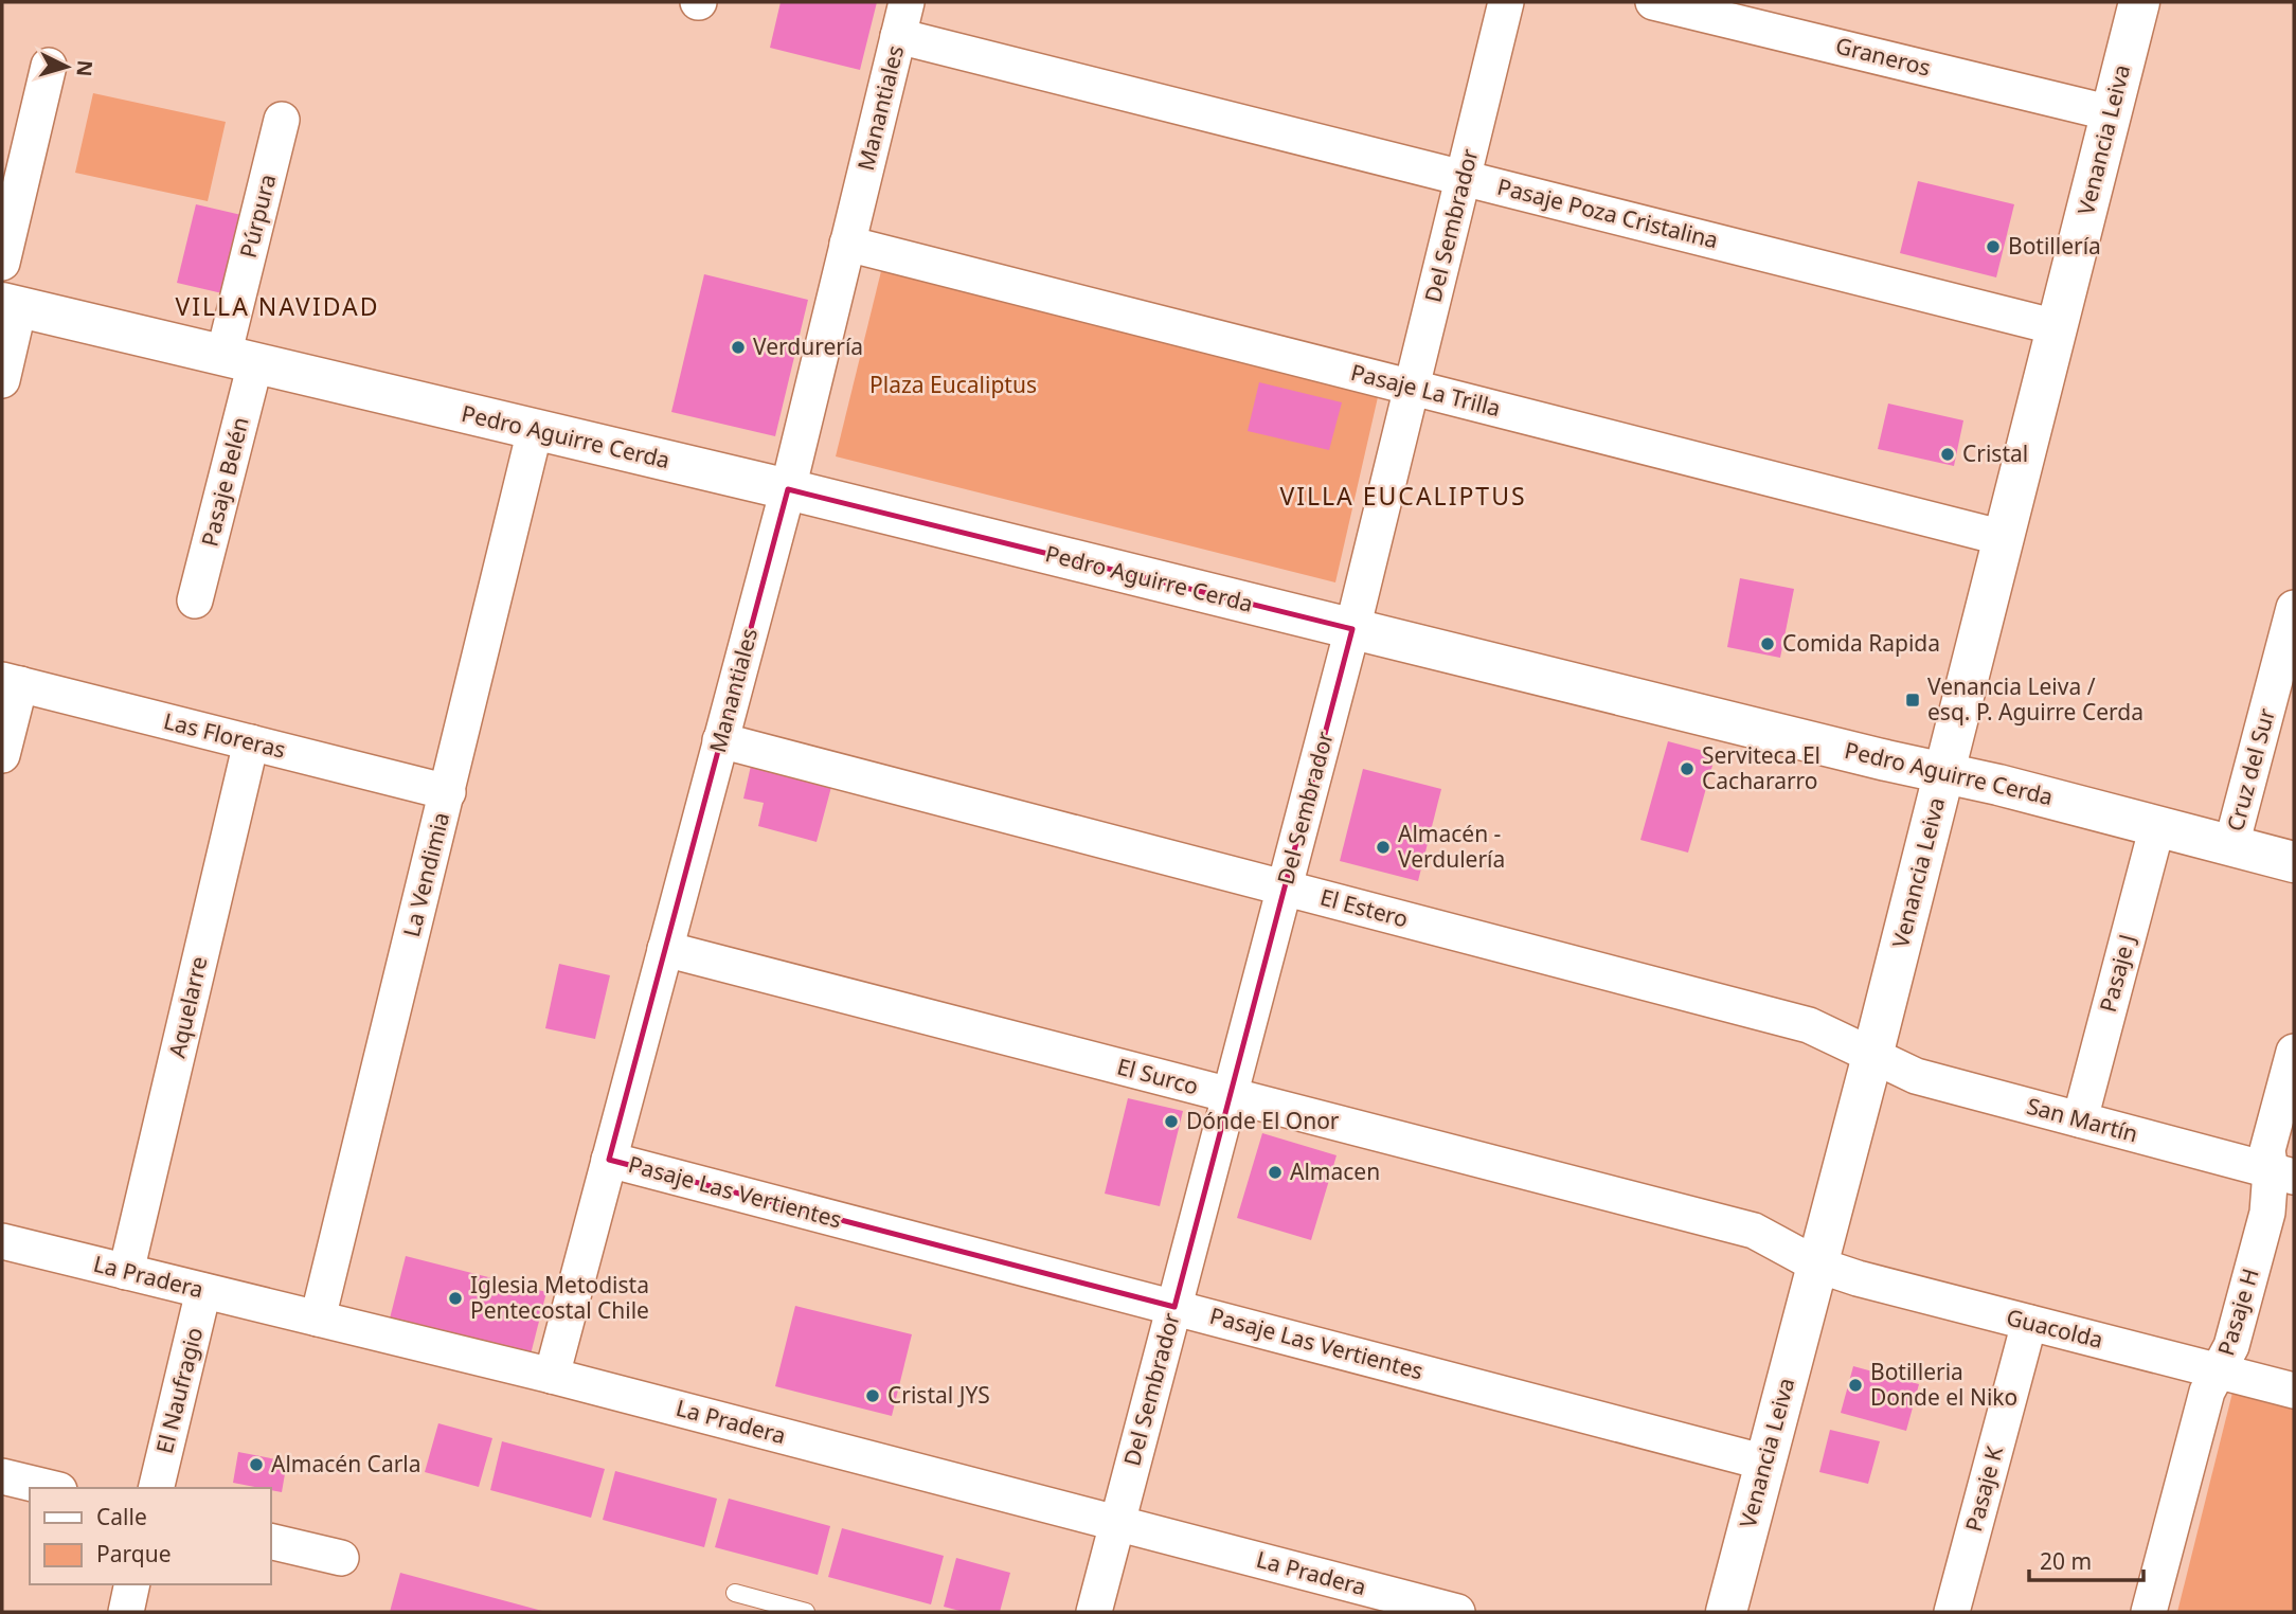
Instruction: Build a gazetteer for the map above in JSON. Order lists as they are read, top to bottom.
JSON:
{
  "streets": {
    "street": [
      "Graneros",
      "Manantiales",
      "Venancia Leiva",
      "Pasaje Poza Cristalina",
      "Púrpura",
      "Del Sembrador",
      "Pasaje La Trilla",
      "Pedro Aguirre Cerda",
      "Pasaje Belén",
      "Las Floreras",
      "Cruz del Sur",
      "La Vendimia",
      "El Estero",
      "Pasaje J",
      "Aquelarre",
      "El Surco",
      "San Martín",
      "Pasaje Las Vertientes",
      "La Pradera",
      "Pasaje H",
      "Guacolda",
      "El Naufragio",
      "Pasaje K"
    ]
  },
  "crossings": [
    ["Graneros", "Venancia Leiva"],
    ["Manantiales", "Pasaje Poza Cristalina"],
    ["Manantiales", "Pasaje La Trilla"],
    ["Manantiales", "Pedro Aguirre Cerda"],
    ["Manantiales", "El Estero"],
    ["Manantiales", "El Surco"],
    ["Manantiales", "Pasaje Las Vertientes"],
    ["Manantiales", "La Pradera"],
    ["Venancia Leiva", "Pasaje Poza Cristalina"],
    ["Venancia Leiva", "Pasaje La Trilla"],
    ["Venancia Leiva", "Pedro Aguirre Cerda"],
    ["Venancia Leiva", "El Estero"],
    ["Venancia Leiva", "El Surco"],
    ["Venancia Leiva", "San Martín"],
    ["Venancia Leiva", "Pasaje Las Vertientes"],
    ["Venancia Leiva", "Guacolda"],
    ["Pasaje Poza Cristalina", "Del Sembrador"],
    ["Púrpura", "Pedro Aguirre Cerda"],
    ["Púrpura", "Pasaje Belén"],
    ["Del Sembrador", "Pasaje La Trilla"],
    ["Del Sembrador", "Pedro Aguirre Cerda"],
    ["Del Sembrador", "El Estero"],
    ["Del Sembrador", "El Surco"],
    ["Del Sembrador", "Pasaje Las Vertientes"],
    ["Del Sembrador", "La Pradera"],
    ["Pedro Aguirre Cerda", "Pasaje Belén"],
    ["Pedro Aguirre Cerda", "Cruz del Sur"],
    ["Pedro Aguirre Cerda", "La Vendimia"],
    ["Pedro Aguirre Cerda", "Pasaje J"],
    ["Las Floreras", "La Vendimia"],
    ["Las Floreras", "Aquelarre"],
    ["La Vendimia", "La Pradera"],
    ["El Estero", "San Martín"],
    ["Pasaje J", "San Martín"],
    ["Aquelarre", "La Pradera"],
    ["El Surco", "Guacolda"],
    ["San Martín", "Pasaje H"],
    ["La Pradera", "El Naufragio"],
    ["Pasaje H", "Guacolda"],
    ["Guacolda", "Pasaje K"]
  ],
  "districts": ["VILLA NAVIDAD", "VILLA EUCALIPTUS"],
  "parks": ["Plaza Eucaliptus"],
  "places": {
    "other": [
      "Botillería",
      "Verdurería",
      "Cristal",
      "Comida Rapida",
      "Serviteca El Cachararro",
      "Almacén - Verdulería",
      "Dónde El Onor",
      "Almacen",
      "Iglesia Metodista Pentecostal Chile",
      "Botilleria Donde el Niko",
      "Cristal JYS",
      "Almacén Carla"
    ],
    "transit": ["Venancia Leiva / esq. P. Aguirre Cerda"]
  },
  "legend": ["Calle", "Parque"],
  "scale_bar": "20 m",
  "north": "right"
}
